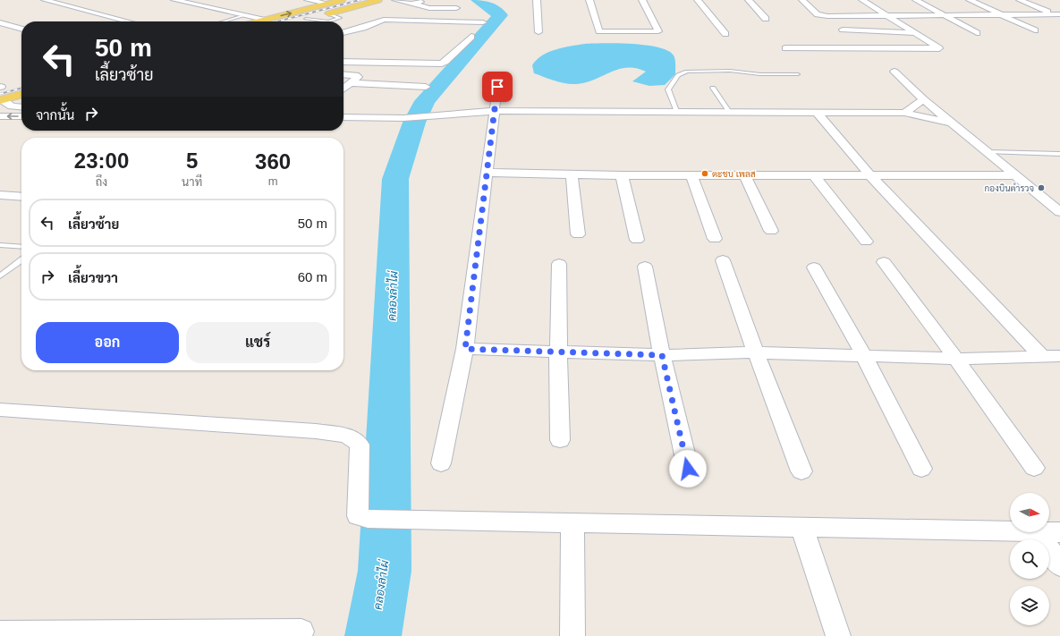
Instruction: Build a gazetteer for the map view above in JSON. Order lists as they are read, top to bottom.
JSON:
{
  "water": ["คลองลำไผ่"],
  "places": ["ตะชบ เพลส", "กองบินตำรวจ"],
  "north": "right",
  "page": {
    "turn": ["50 m", "เลี้ยวซ้าย"],
    "then": "จากนั้น",
    "eta": [
      "23:00",
      "ถึง",
      "5",
      "นาที",
      "360",
      "m"
    ],
    "list": [
      {
        "name": "เลี้ยวซ้าย",
        "value": "50 m"
      },
      {
        "name": "เลี้ยวขวา",
        "value": "60 m"
      }
    ],
    "buttons": ["ออก", "แชร์"]
  }
}
